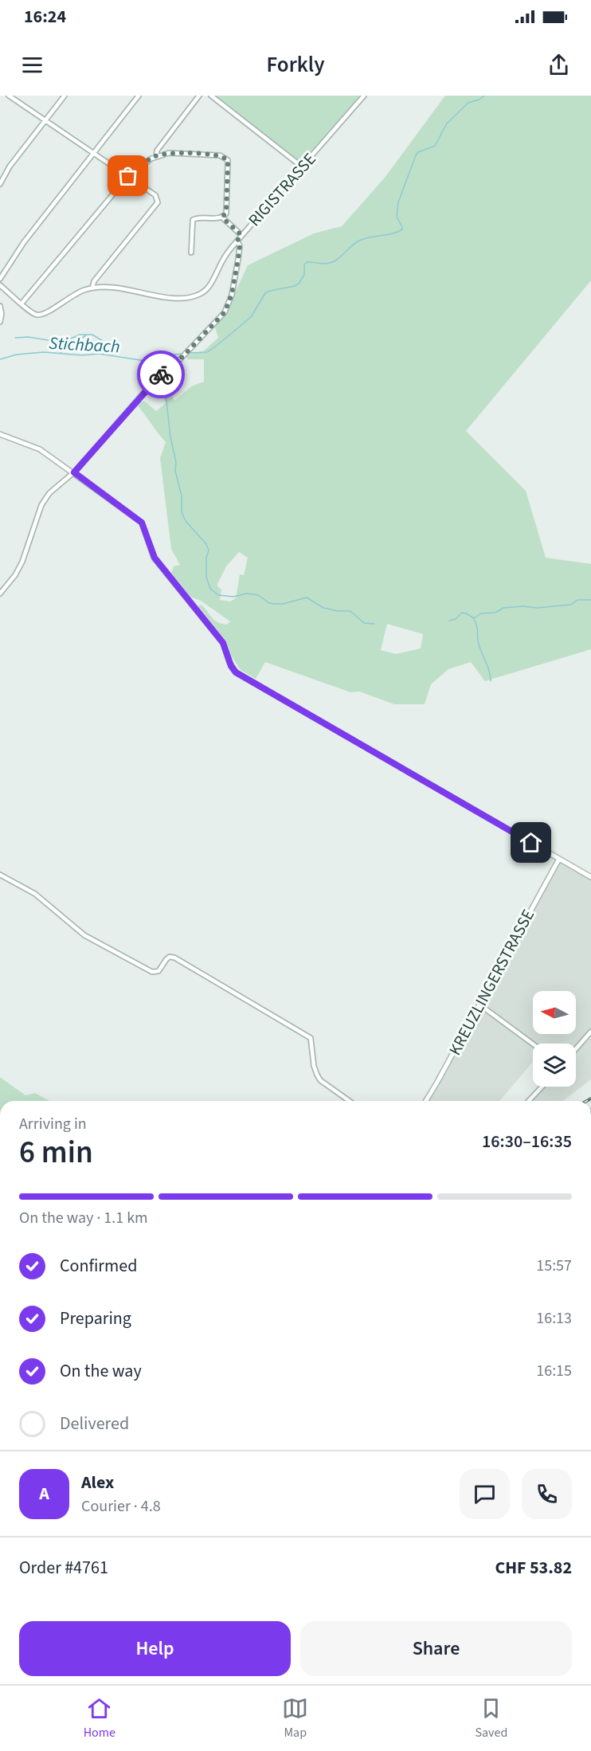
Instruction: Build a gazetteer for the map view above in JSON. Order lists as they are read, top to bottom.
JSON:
{
  "streets": {
    "street": ["RIGISTRASSE", "KREUZLINGERSTRASSE"]
  },
  "water": ["Stichbach"],
  "north": "left",
  "page": {
    "status": "16:24",
    "header": "Forkly",
    "heading": ["6 min", "Arriving in", "16:30–16:35"],
    "panel": [
      "Alex",
      "Courier · 4.8",
      "Order #4761",
      "CHF 53.82"
    ],
    "bar": "On the way · 1.1 km",
    "list": [
      ["Confirmed", "15:57"],
      ["Preparing", "16:13"],
      ["On the way", "16:15"],
      "Delivered"
    ],
    "round": "A",
    "buttons": ["Help", "Share"],
    "tabs": ["Home", "Map", "Saved"]
  }
}
